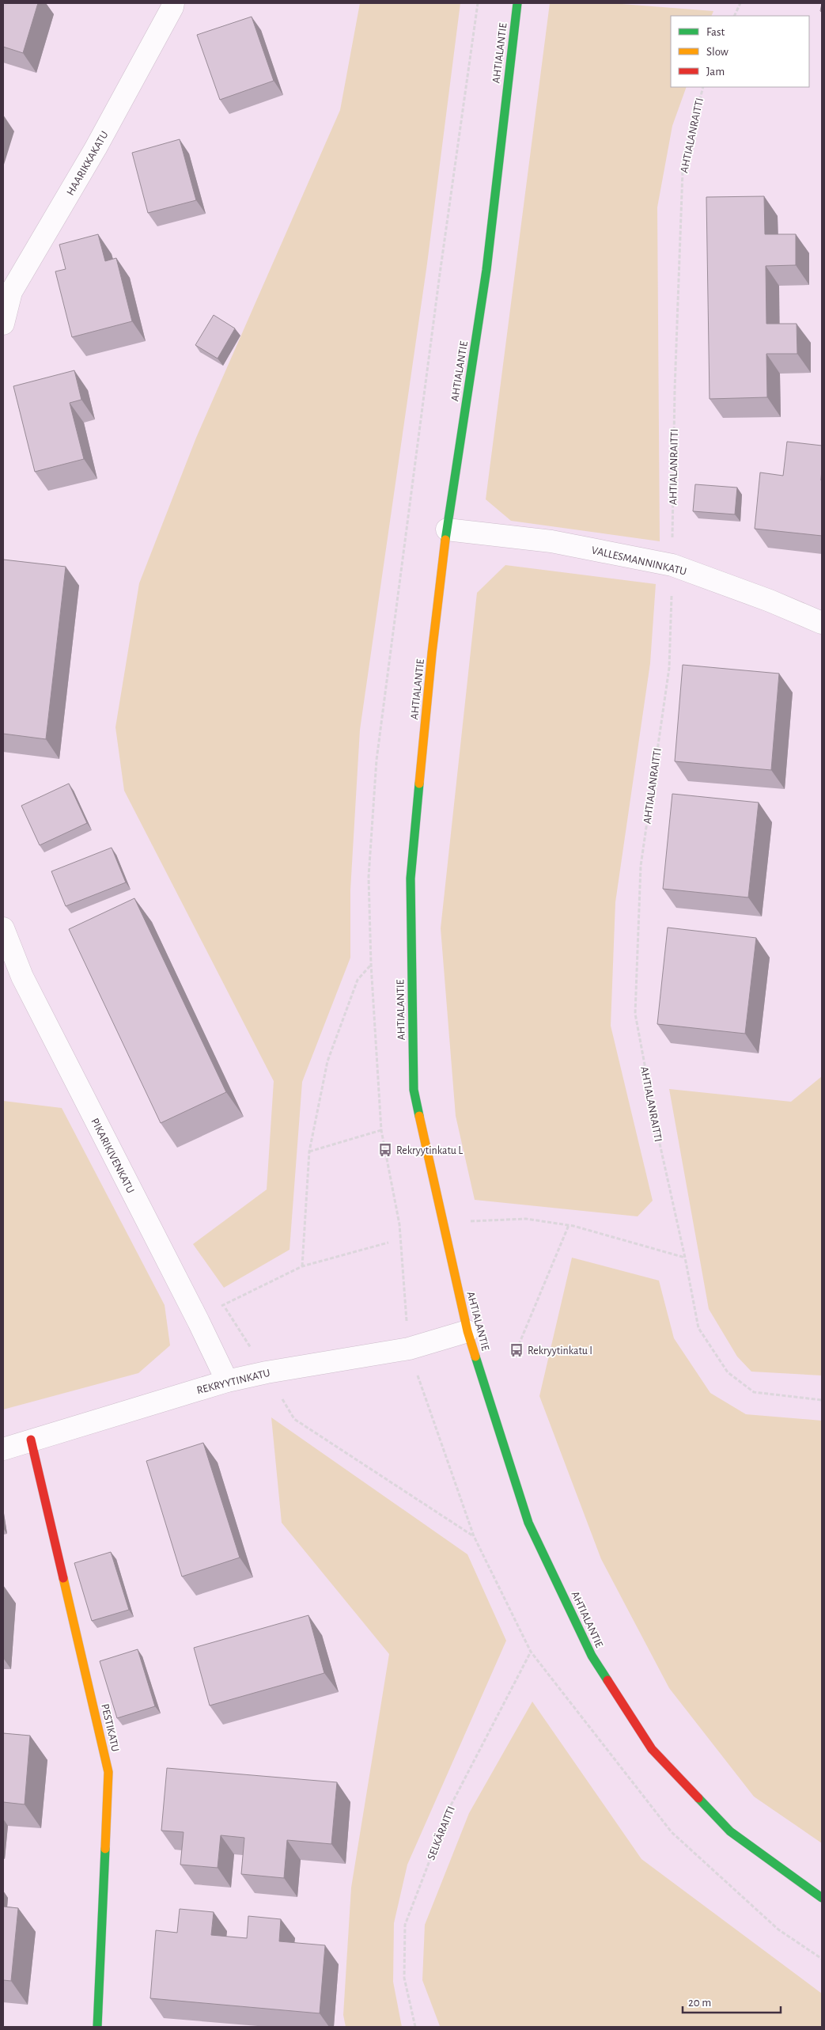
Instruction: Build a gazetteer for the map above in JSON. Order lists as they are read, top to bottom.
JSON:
{
  "streets": {
    "main road": ["AHTIALANTIE", "PESTIKATU"],
    "street": [
      "HAARIKKAKATU",
      "VALLESMANNINKATU",
      "PIKARIKIVENKATU",
      "REKRYYTINKATU"
    ],
    "path": ["AHTIALANRAITTI", "SELKÄRAITTI"]
  },
  "crossings": [
    ["AHTIALANTIE", "VALLESMANNINKATU"],
    ["AHTIALANTIE", "REKRYYTINKATU"],
    ["AHTIALANRAITTI", "VALLESMANNINKATU"],
    ["PIKARIKIVENKATU", "REKRYYTINKATU"],
    ["REKRYYTINKATU", "PESTIKATU"]
  ],
  "places": {
    "bus stop": ["Rekryytinkatu L", "Rekryytinkatu I"]
  },
  "legend": ["Fast", "Slow", "Jam"],
  "scale_bar": "20 m"
}
